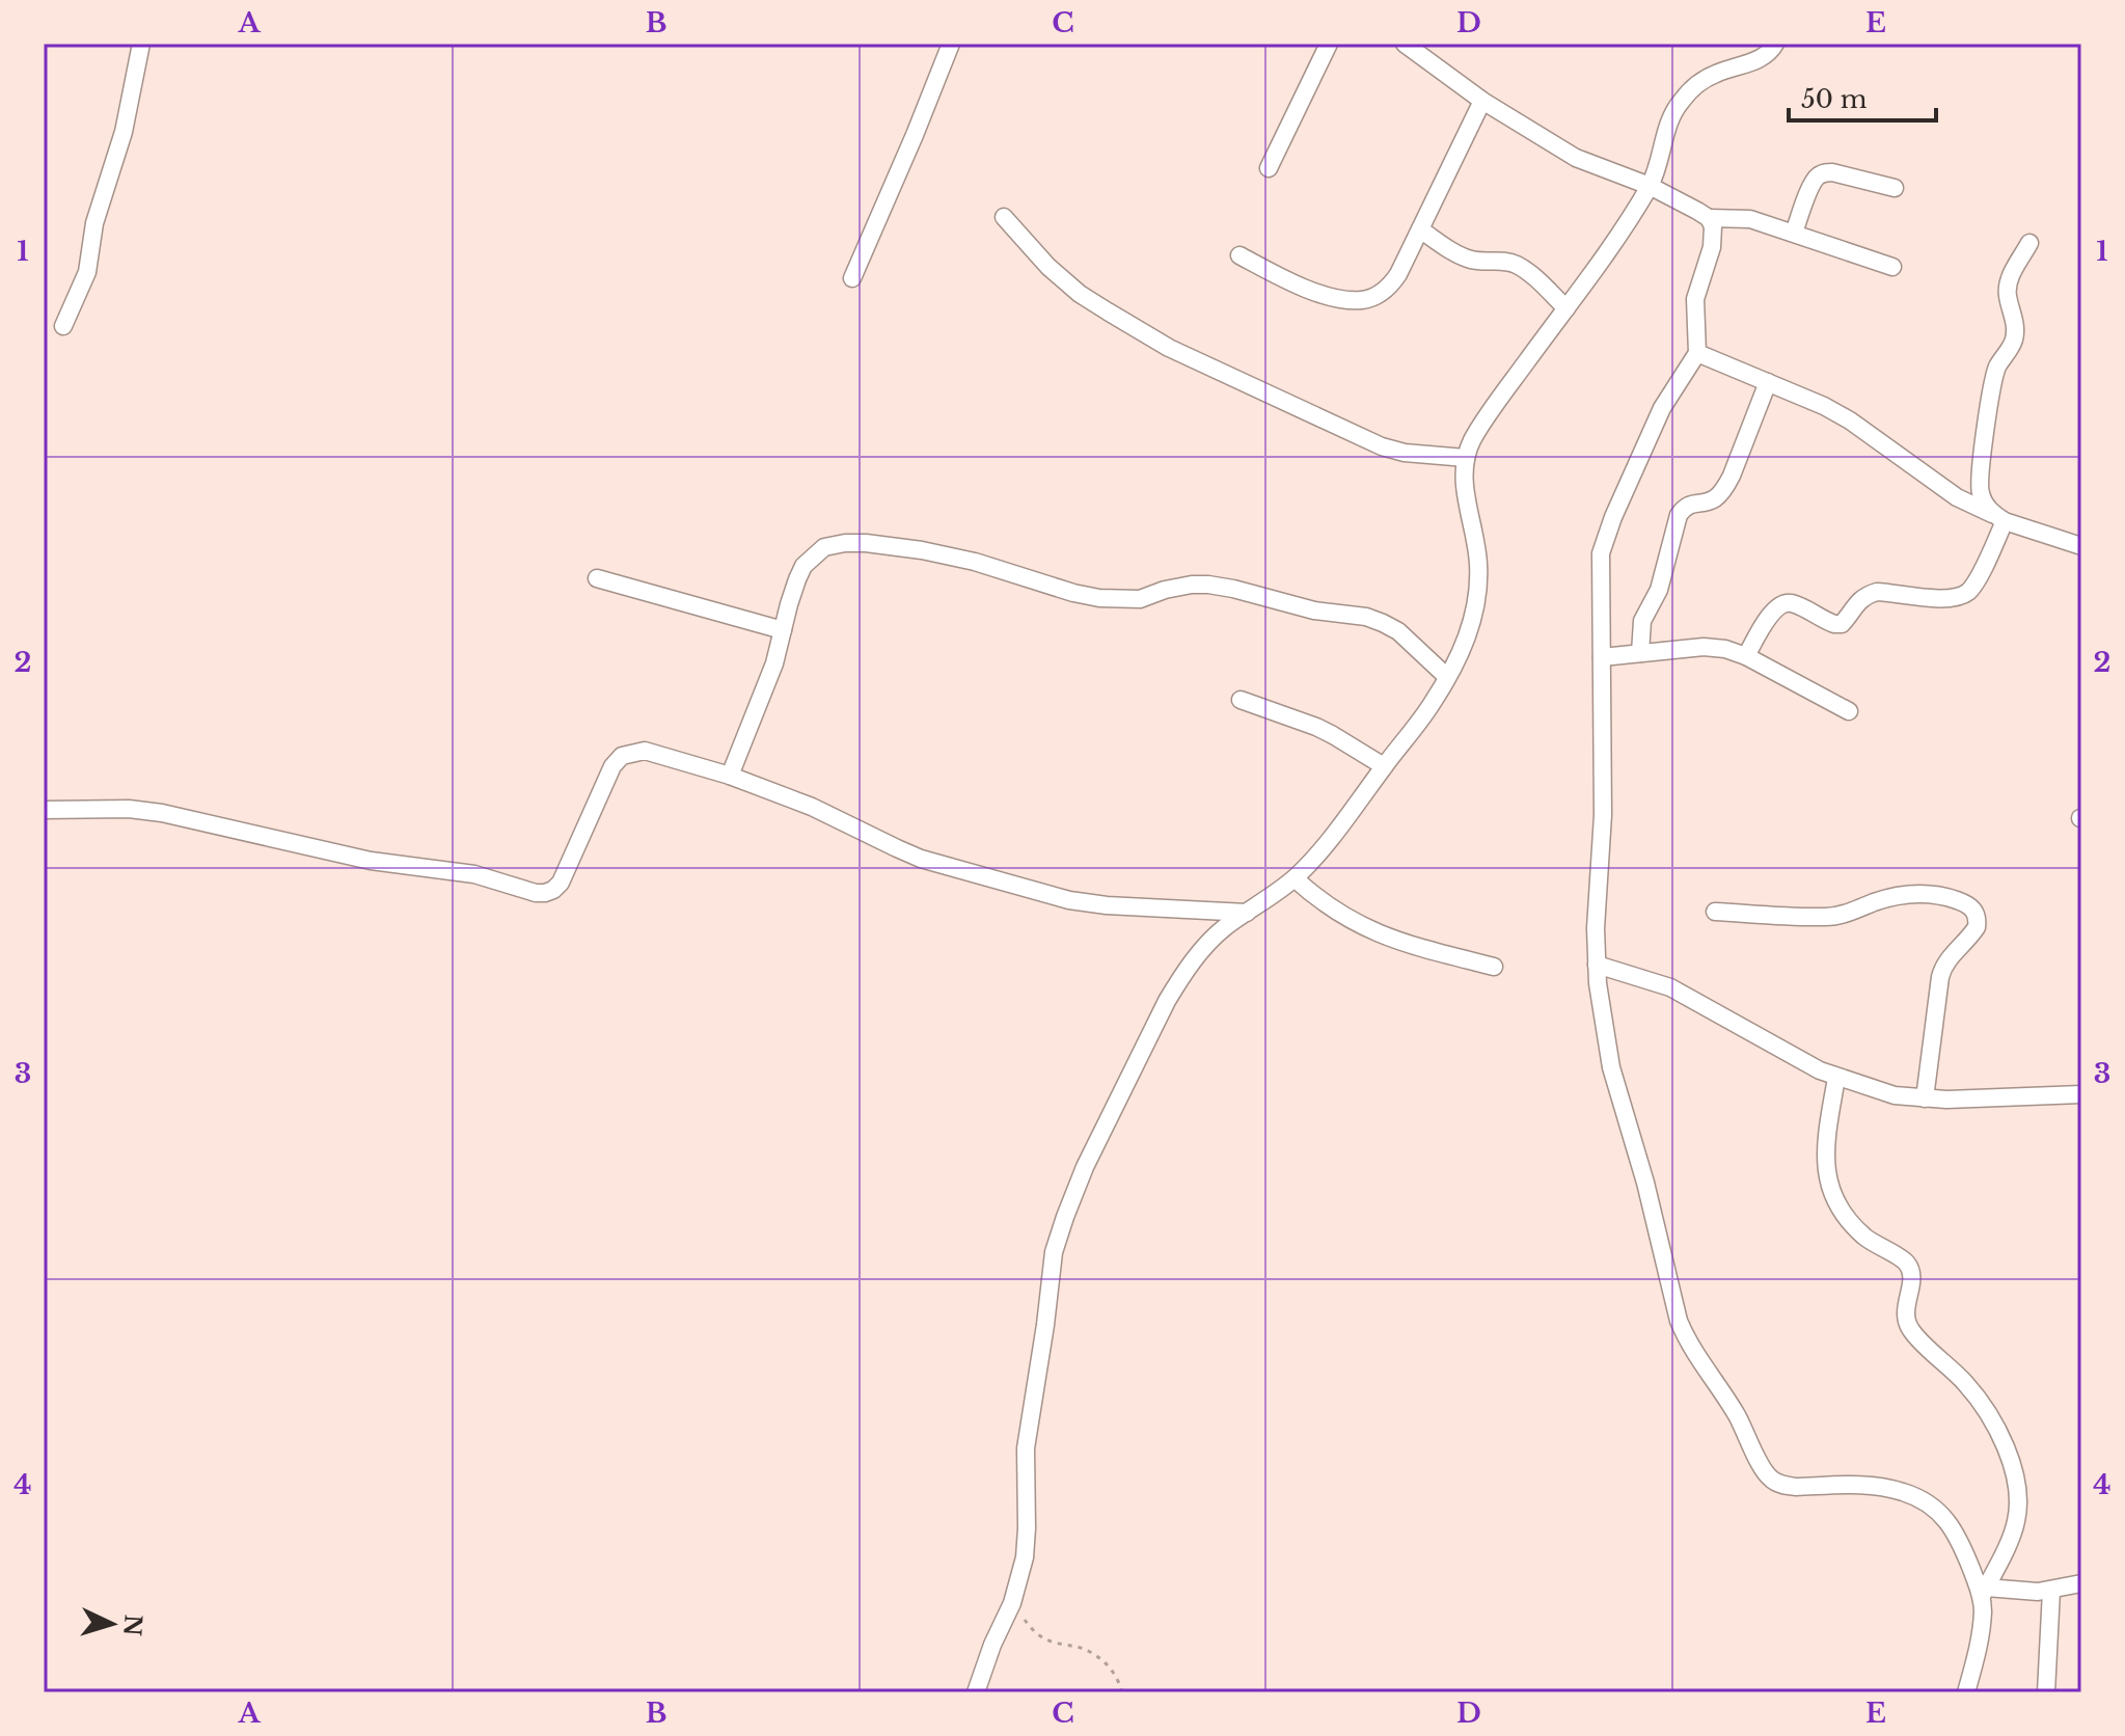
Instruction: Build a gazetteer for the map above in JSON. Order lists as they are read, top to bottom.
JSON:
{
  "scale_bar": "50 m",
  "north": "right",
  "grid": {
    "columns": [
      "A",
      "B",
      "C",
      "D",
      "E"
    ],
    "rows": [
      "1",
      "2",
      "3",
      "4"
    ]
  }
}
